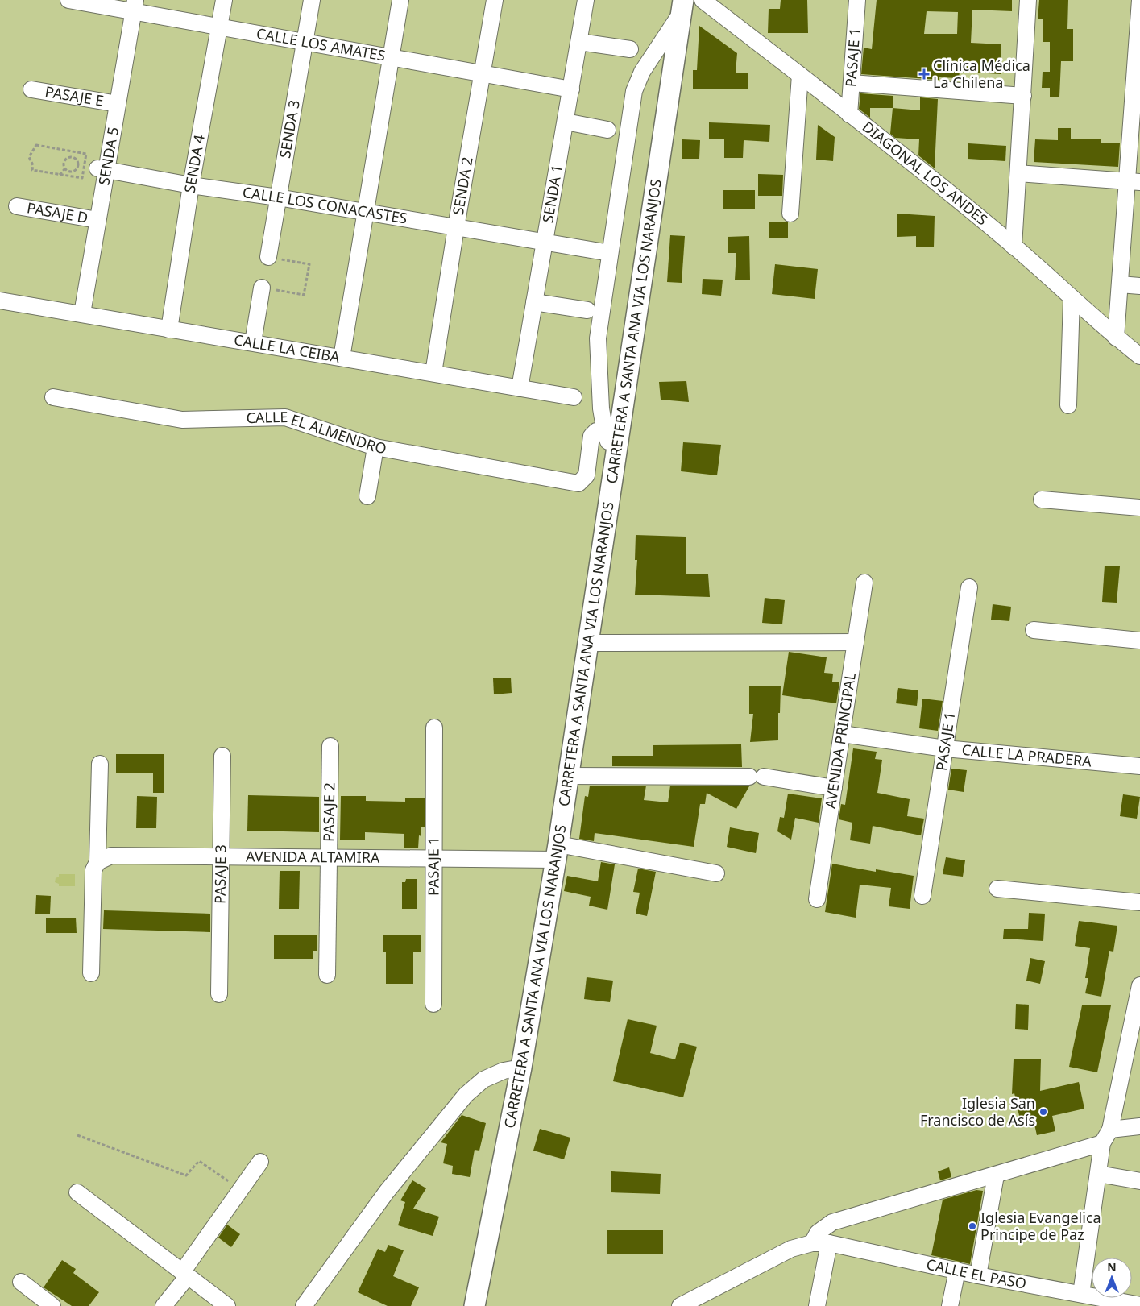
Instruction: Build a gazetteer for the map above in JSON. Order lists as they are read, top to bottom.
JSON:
{
  "streets": {
    "main road": ["CARRETERA A SANTA ANA VIA LOS NARANJOS"],
    "street": [
      "CALLE LOS AMATES",
      "PASAJE 1",
      "PASAJE E",
      "SENDA 3",
      "SENDA 5",
      "SENDA 4",
      "DIAGONAL LOS ANDES",
      "SENDA 2",
      "SENDA 1",
      "CALLE LOS CONACASTES",
      "PASAJE D",
      "CALLE LA CEIBA",
      "CALLE EL ALMENDRO",
      "AVENIDA PRINCIPAL",
      "CALLE LA PRADERA",
      "PASAJE 2",
      "AVENIDA ALTAMIRA",
      "PASAJE 3",
      "CALLE EL PASO"
    ]
  },
  "crossings": [
    ["CALLE LOS AMATES", "SENDA 3"],
    ["CALLE LOS AMATES", "SENDA 5"],
    ["CALLE LOS AMATES", "SENDA 4"],
    ["CALLE LOS AMATES", "SENDA 2"],
    ["CALLE LOS AMATES", "SENDA 1"],
    ["PASAJE 1", "DIAGONAL LOS ANDES"],
    ["PASAJE 1", "CALLE LA PRADERA"],
    ["PASAJE 1", "AVENIDA ALTAMIRA"],
    ["PASAJE E", "SENDA 5"],
    ["SENDA 3", "CALLE LOS CONACASTES"],
    ["SENDA 5", "CALLE LOS CONACASTES"],
    ["SENDA 5", "PASAJE D"],
    ["SENDA 5", "CALLE LA CEIBA"],
    ["SENDA 4", "CALLE LOS CONACASTES"],
    ["SENDA 4", "CALLE LA CEIBA"],
    ["SENDA 2", "CALLE LOS CONACASTES"],
    ["SENDA 2", "CALLE LA CEIBA"],
    ["SENDA 1", "CALLE LOS CONACASTES"],
    ["SENDA 1", "CALLE LA CEIBA"],
    ["CARRETERA A SANTA ANA VIA LOS NARANJOS", "AVENIDA ALTAMIRA"],
    ["AVENIDA PRINCIPAL", "CALLE LA PRADERA"],
    ["PASAJE 2", "AVENIDA ALTAMIRA"],
    ["AVENIDA ALTAMIRA", "PASAJE 3"]
  ],
  "places": {
    "health": ["Clínica Médica La Chilena"],
    "other": ["Iglesia San Francisco de Asís", "Iglesia Evangelica Principe de Paz"]
  },
  "north": "top"
}
